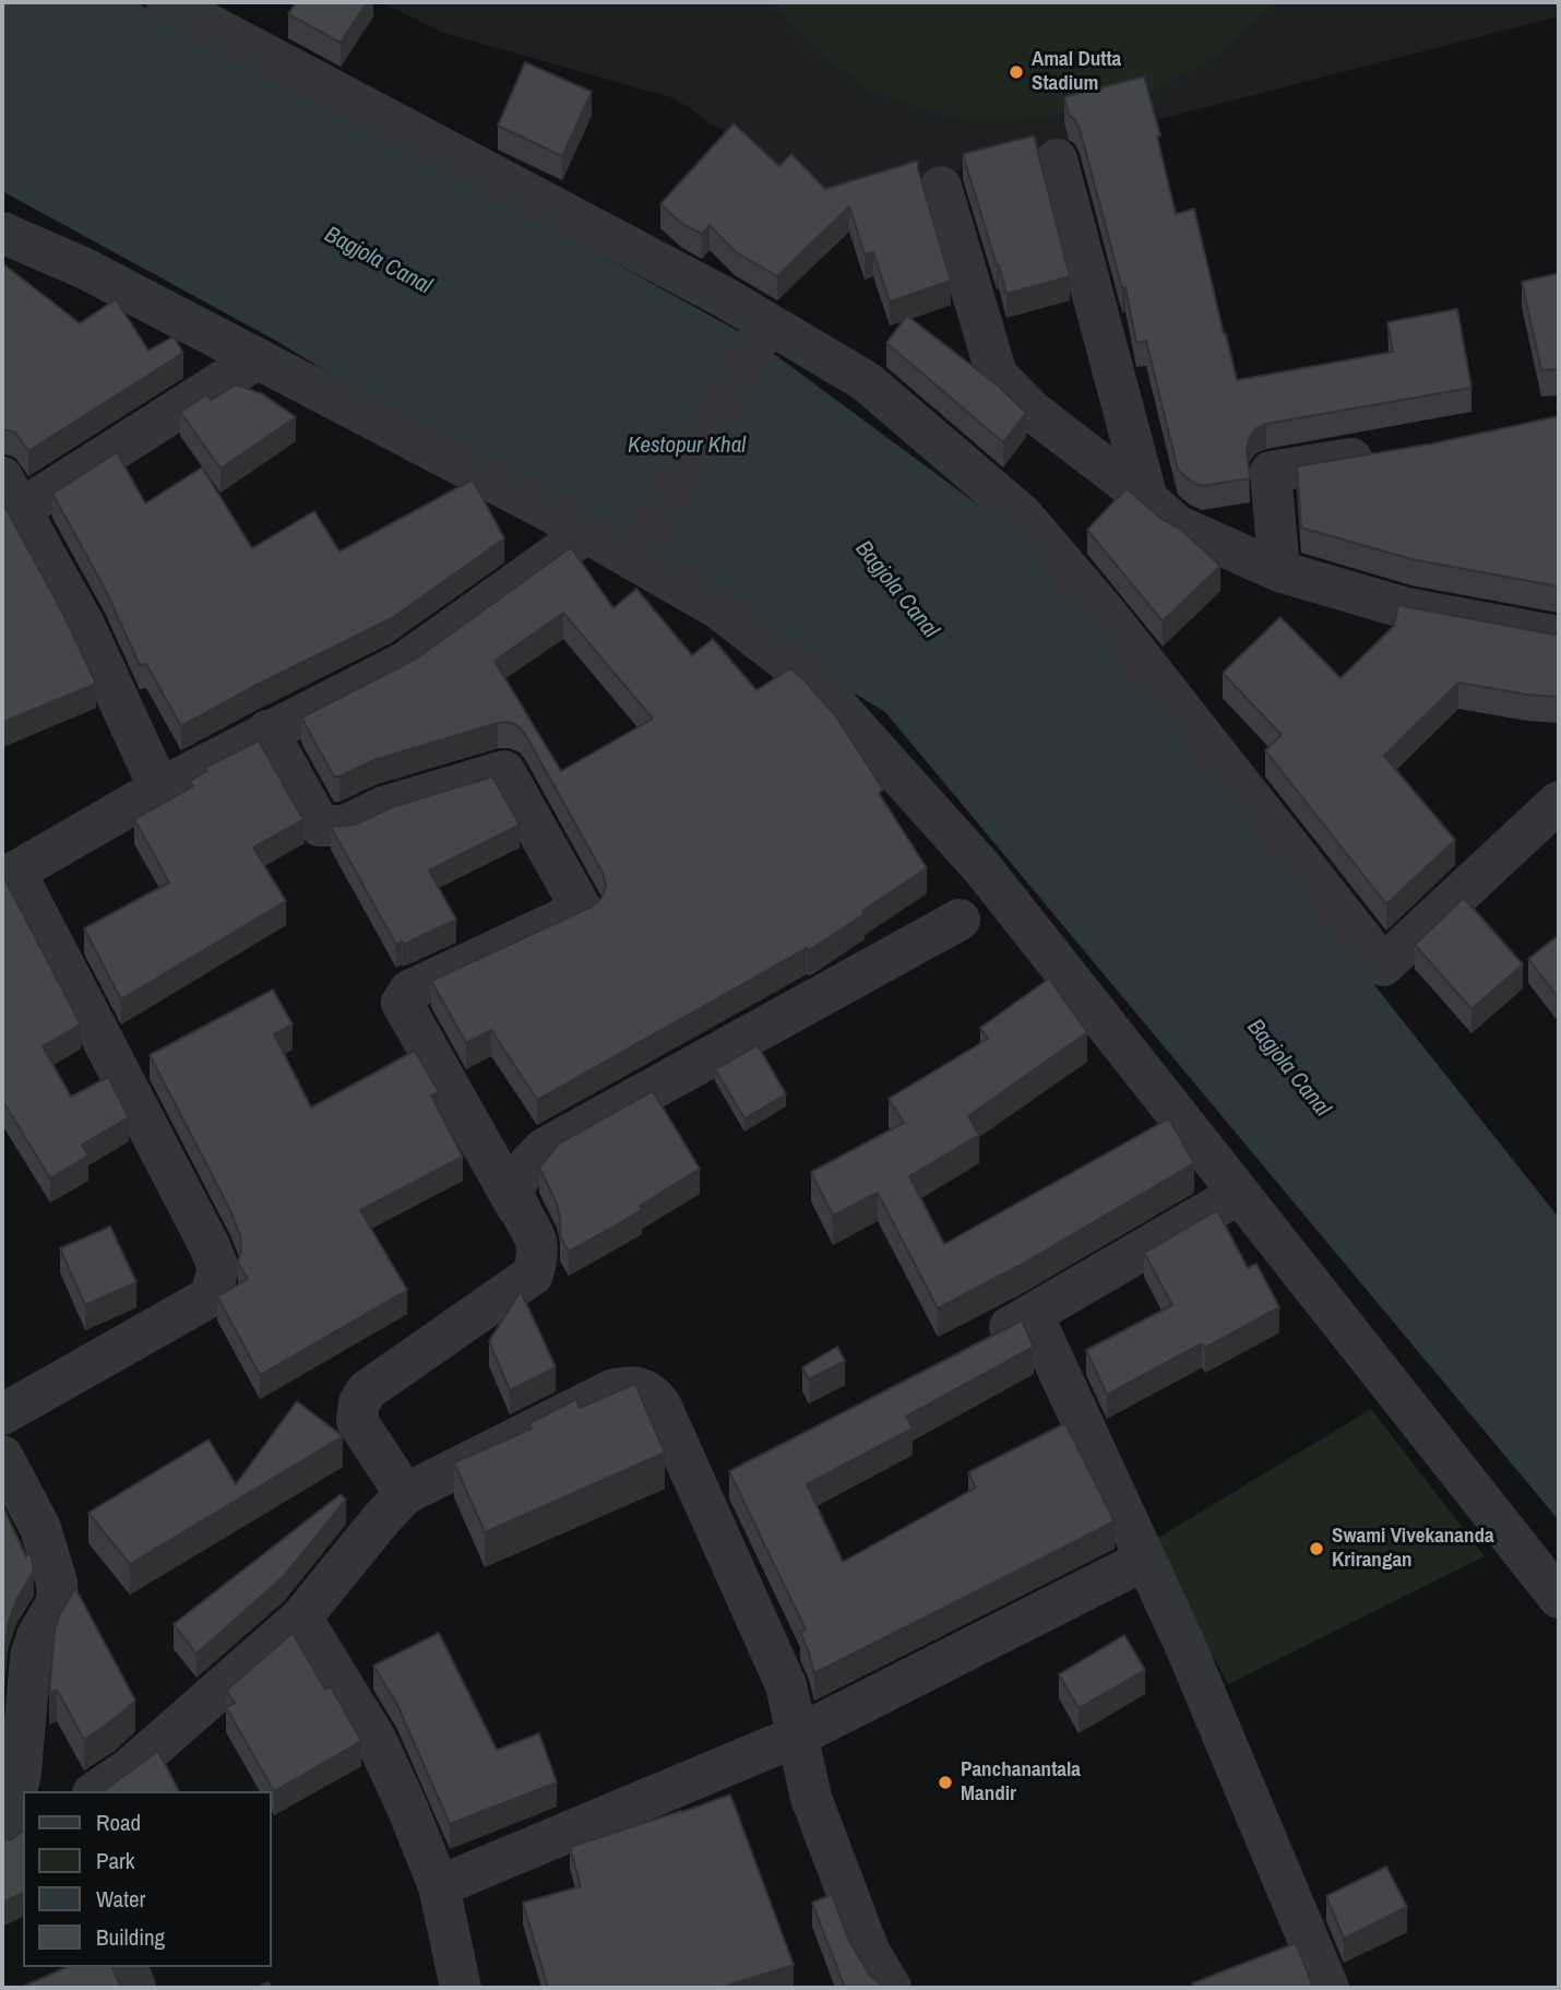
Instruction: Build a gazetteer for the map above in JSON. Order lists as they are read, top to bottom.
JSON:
{
  "water": ["Bagjola Canal", "Kestopur Khal"],
  "places": ["Amal Dutta Stadium", "Swami Vivekananda Krirangan", "Panchanantala Mandir"],
  "legend": [
    "Road",
    "Park",
    "Water",
    "Building"
  ]
}
